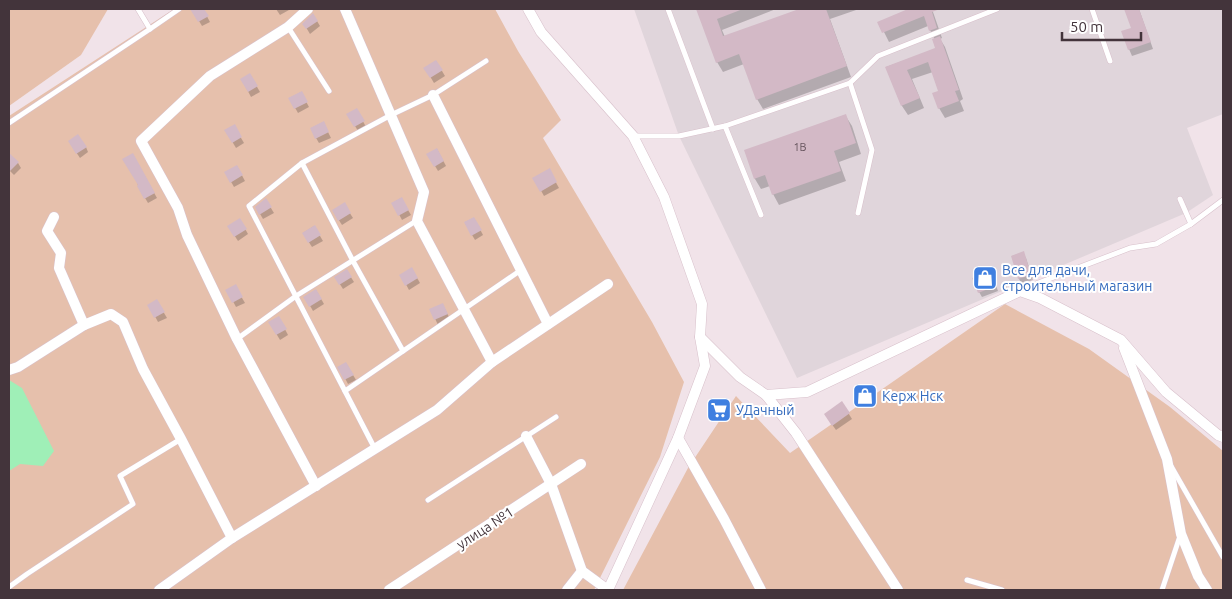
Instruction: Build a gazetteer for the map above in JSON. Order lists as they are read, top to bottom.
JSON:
{
  "streets": {
    "street": ["улица №1"]
  },
  "places": {
    "shop": ["Все для дачи, строительный магазин", "Керж Нск"],
    "supermarket": ["УДачный"]
  },
  "house_numbers": ["1В"],
  "scale_bar": "50 m"
}
